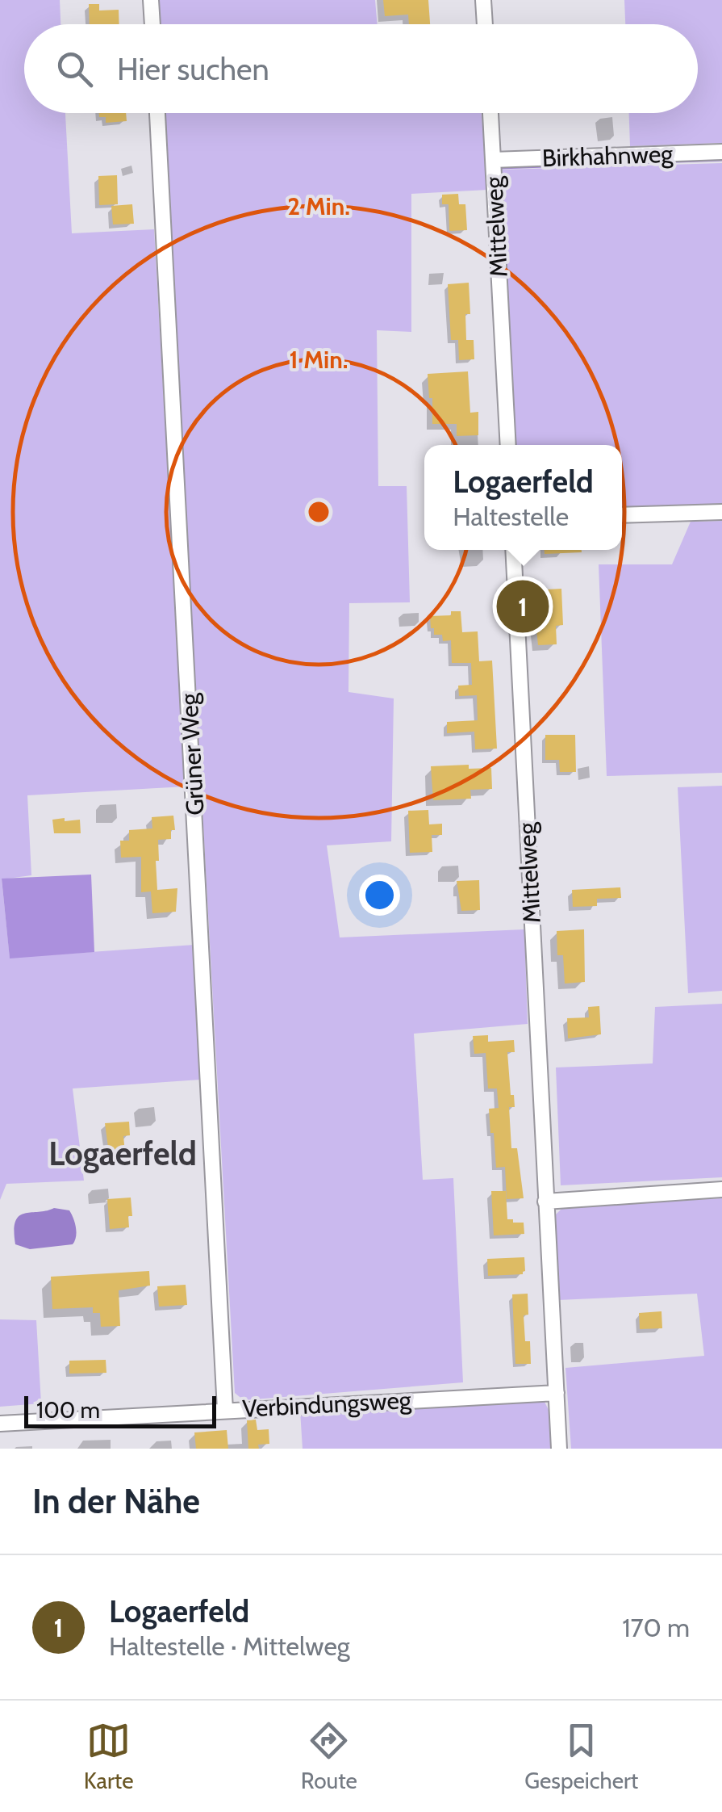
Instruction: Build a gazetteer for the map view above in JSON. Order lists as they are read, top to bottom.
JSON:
{
  "streets": {
    "street": [
      "Birkhahnweg",
      "Mittelweg",
      "Grüner Weg",
      "Verbindungsweg"
    ]
  },
  "crossings": [
    ["Birkhahnweg", "Mittelweg"],
    ["Mittelweg", "Verbindungsweg"],
    ["Grüner Weg", "Verbindungsweg"]
  ],
  "districts": ["Logaerfeld"],
  "scale_bar": "100 m",
  "page": {
    "search": "Hier suchen",
    "popup": ["Logaerfeld", "Haltestelle"],
    "pins": "1",
    "scale": "100 m",
    "heading": "In der Nähe",
    "list": [
      {
        "mark": "1",
        "name": "Logaerfeld",
        "note": "Haltestelle · Mittelweg",
        "value": "170 m"
      }
    ],
    "nav": ["Karte", "Route", "Gespeichert"]
  },
  "rings": ["2 Min.", "1 Min."]
}
